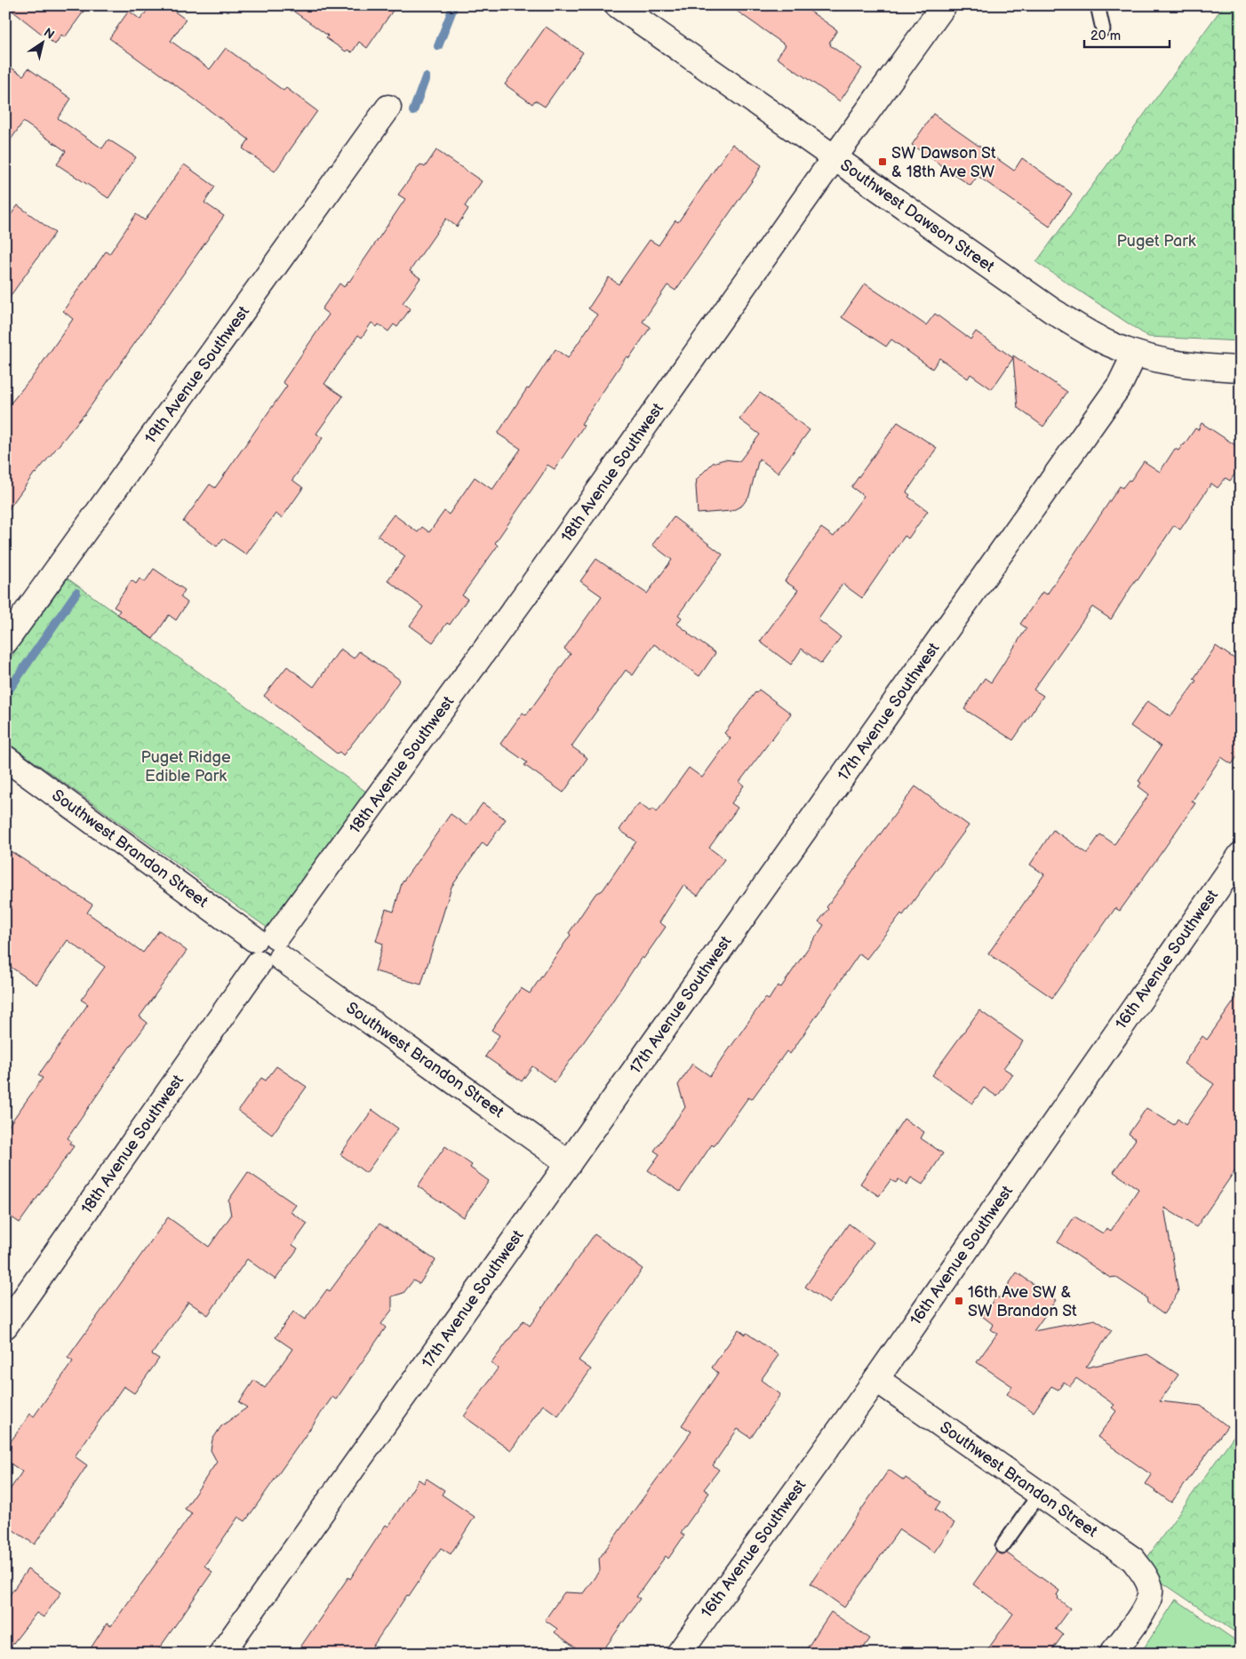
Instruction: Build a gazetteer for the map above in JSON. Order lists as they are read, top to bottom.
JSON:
{
  "streets": {
    "street": [
      "Southwest Dawson Street",
      "19th Avenue Southwest",
      "18th Avenue Southwest",
      "17th Avenue Southwest",
      "Southwest Brandon Street",
      "16th Avenue Southwest"
    ]
  },
  "crossings": [
    ["Southwest Dawson Street", "18th Avenue Southwest"],
    ["Southwest Dawson Street", "17th Avenue Southwest"],
    ["18th Avenue Southwest", "Southwest Brandon Street"],
    ["17th Avenue Southwest", "Southwest Brandon Street"],
    ["Southwest Brandon Street", "16th Avenue Southwest"]
  ],
  "parks": ["Puget Park", "Puget Ridge Edible Park"],
  "places": {
    "transit": ["SW Dawson St & 18th Ave SW", "16th Ave SW & SW Brandon St"]
  },
  "scale_bar": "20 m",
  "north": "top right"
}
